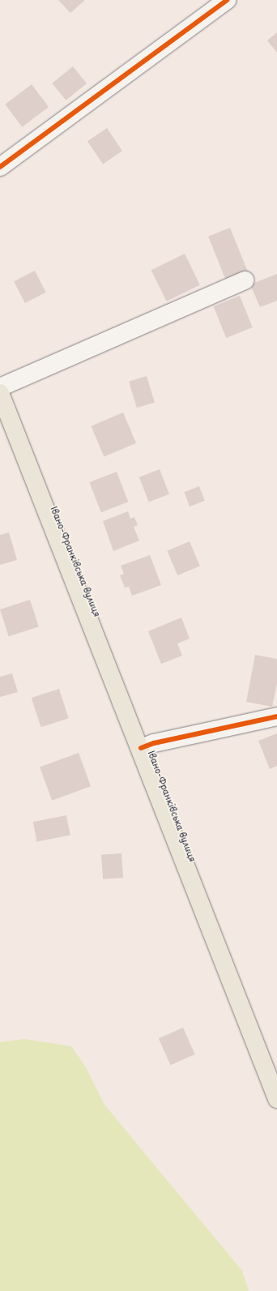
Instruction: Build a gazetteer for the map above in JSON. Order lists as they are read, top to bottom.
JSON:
{
  "streets": {
    "main road": ["Івано-Франківська вулиця"]
  }
}
